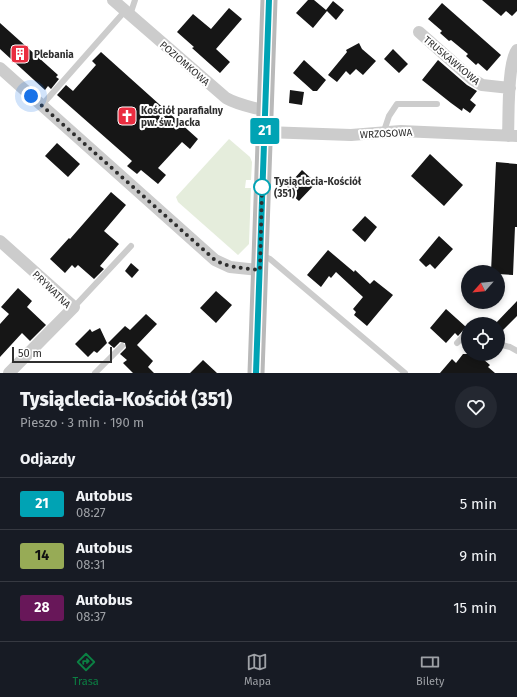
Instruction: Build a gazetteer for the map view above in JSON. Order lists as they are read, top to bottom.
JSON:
{
  "streets": {
    "street": [
      "TRUSKAWKOWA",
      "POZIOMKOWA",
      "WRZOSOWA",
      "PRYWATNA"
    ]
  },
  "crossings": [
    ["TRUSKAWKOWA", "WRZOSOWA"]
  ],
  "places": {
    "building": ["Plebania"],
    "church": ["Kościół parafialny pw. św. Jacka"],
    "other": ["Tysiąclecia-Kościół (351)"]
  },
  "lines": ["bus line 21"],
  "scale_bar": "50 m",
  "north": "bottom left",
  "page": {
    "on_map": "21",
    "scale": "50 m",
    "heading": [
      ["Tysiąclecia-Kościół (351)", "Pieszo · 3 min · 190 m"],
      "Odjazdy"
    ],
    "list": [
      {
        "mark": "21",
        "name": "Autobus",
        "note": "08:27",
        "value": "5 min"
      },
      {
        "mark": "14",
        "name": "Autobus",
        "note": "08:31",
        "value": "9 min"
      },
      {
        "mark": "28",
        "name": "Autobus",
        "note": "08:37",
        "value": "15 min"
      }
    ],
    "tabs": ["Trasa", "Mapa", "Bilety"]
  }
}
